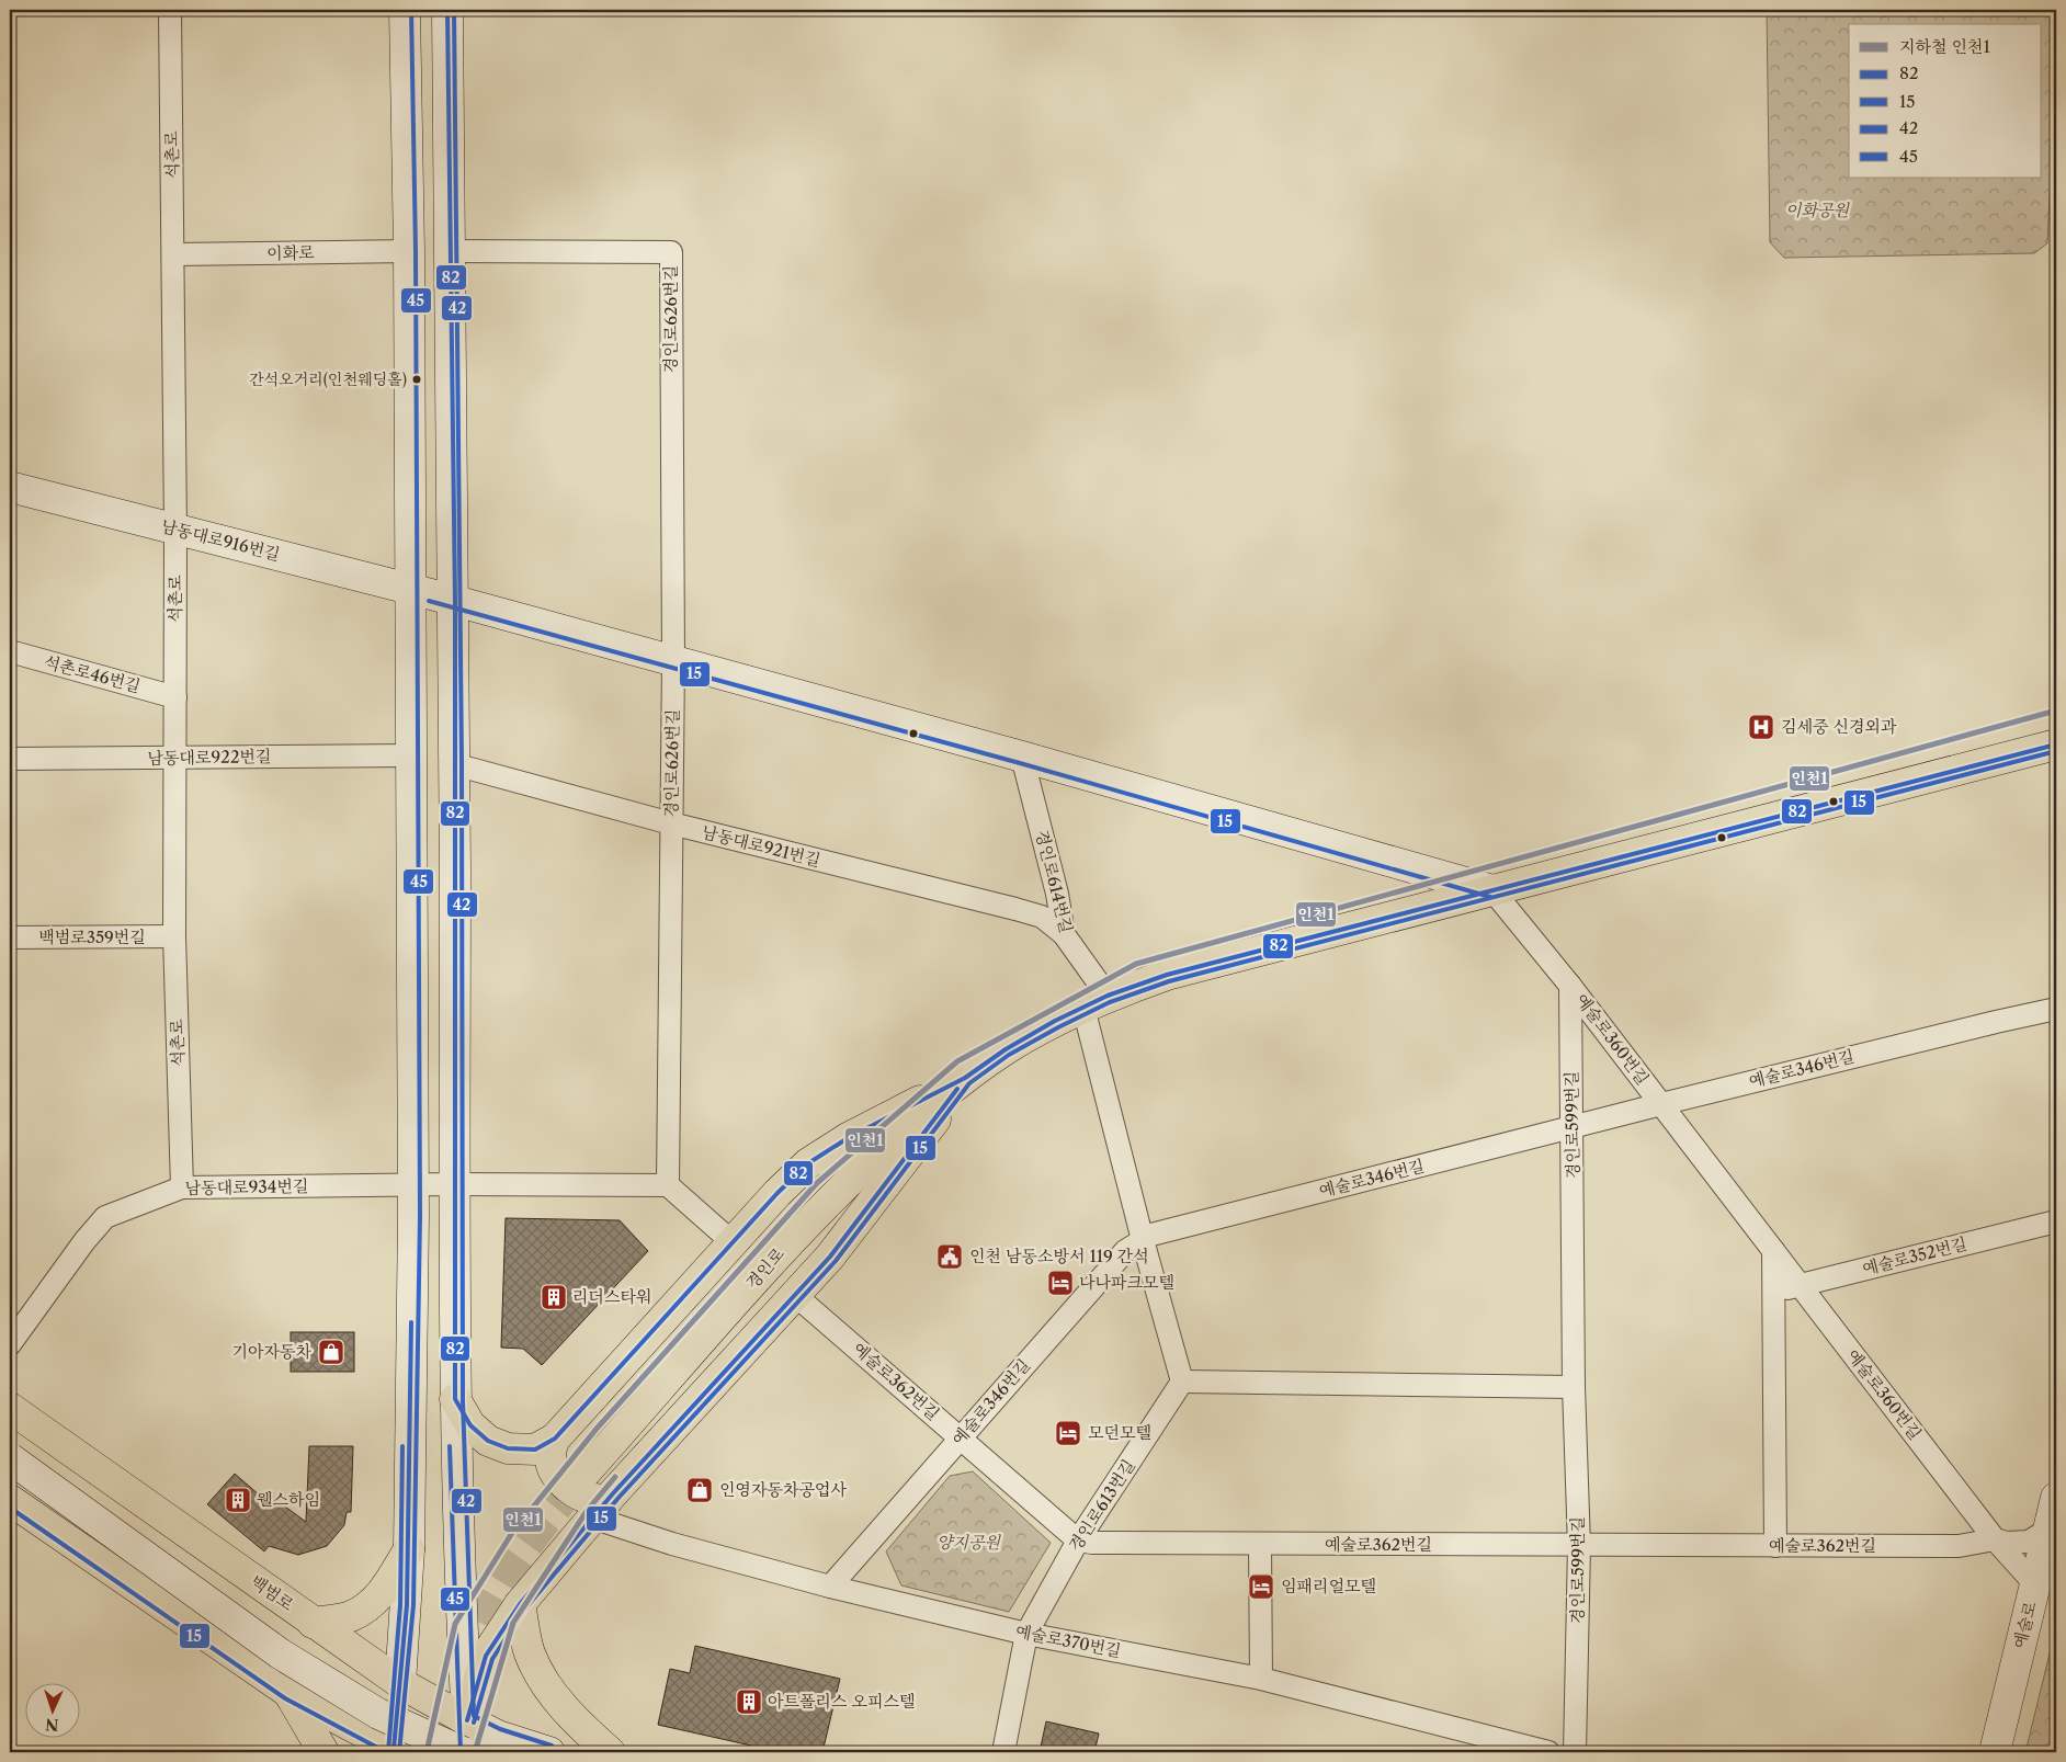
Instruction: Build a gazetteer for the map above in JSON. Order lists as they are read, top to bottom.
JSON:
{
  "streets": {
    "main road": [
      "남동대로916번길",
      "경인로",
      "백범로",
      "예술로"
    ],
    "street": [
      "석촌로",
      "이화로",
      "경인로626번길",
      "석촌로46번길",
      "남동대로922번길",
      "남동대로921번길",
      "경인로614번길",
      "백범로359번길",
      "예술로360번길",
      "예술로346번길",
      "경인로599번길",
      "남동대로934번길",
      "예술로352번길",
      "예술로362번길",
      "경인로613번길",
      "예술로370번길"
    ]
  },
  "crossings": [
    ["석촌로", "이화로"],
    ["석촌로", "남동대로916번길"],
    ["석촌로", "석촌로46번길"],
    ["석촌로", "남동대로922번길"],
    ["석촌로", "백범로359번길"],
    ["석촌로", "남동대로934번길"],
    ["경인로626번길", "남동대로916번길"],
    ["경인로626번길", "남동대로921번길"],
    ["경인로626번길", "남동대로934번길"],
    ["남동대로916번길", "경인로614번길"],
    ["남동대로916번길", "경인로"],
    ["남동대로921번길", "경인로614번길"],
    ["경인로614번길", "경인로"],
    ["예술로360번길", "예술로346번길"],
    ["예술로360번길", "경인로599번길"],
    ["예술로360번길", "예술로352번길"],
    ["예술로360번길", "예술로362번길"],
    ["예술로360번길", "예술로"],
    ["예술로346번길", "경인로599번길"],
    ["예술로346번길", "예술로362번길"],
    ["예술로346번길", "예술로370번길"],
    ["경인로599번길", "예술로362번길"],
    ["경인로", "예술로362번길"],
    ["경인로", "백범로"],
    ["경인로", "예술로370번길"],
    ["예술로362번길", "경인로613번길"],
    ["예술로362번길", "예술로"],
    ["경인로613번길", "예술로370번길"]
  ],
  "parks": ["이화공원", "양지공원"],
  "places": {
    "other": ["간석오거리(인천웨딩홀)"],
    "hospital": ["김세중 신경외과"],
    "public building": ["인천 남동소방서 119 간석"],
    "hotel": ["나나파크모텔", "모던모텔", "임패리얼모텔"],
    "building": ["리더스타워", "웰스하임", "아트폴리스 오피스텔"],
    "shop": ["기아자동차", "인영자동차공업사"]
  },
  "lines": [
    "transit line 82",
    "transit line 42",
    "transit line 45",
    "transit line 15",
    "metro line 인천1"
  ],
  "legend": [
    "지하철 인천1",
    "82",
    "15",
    "42",
    "45"
  ],
  "north": "bottom"
}
